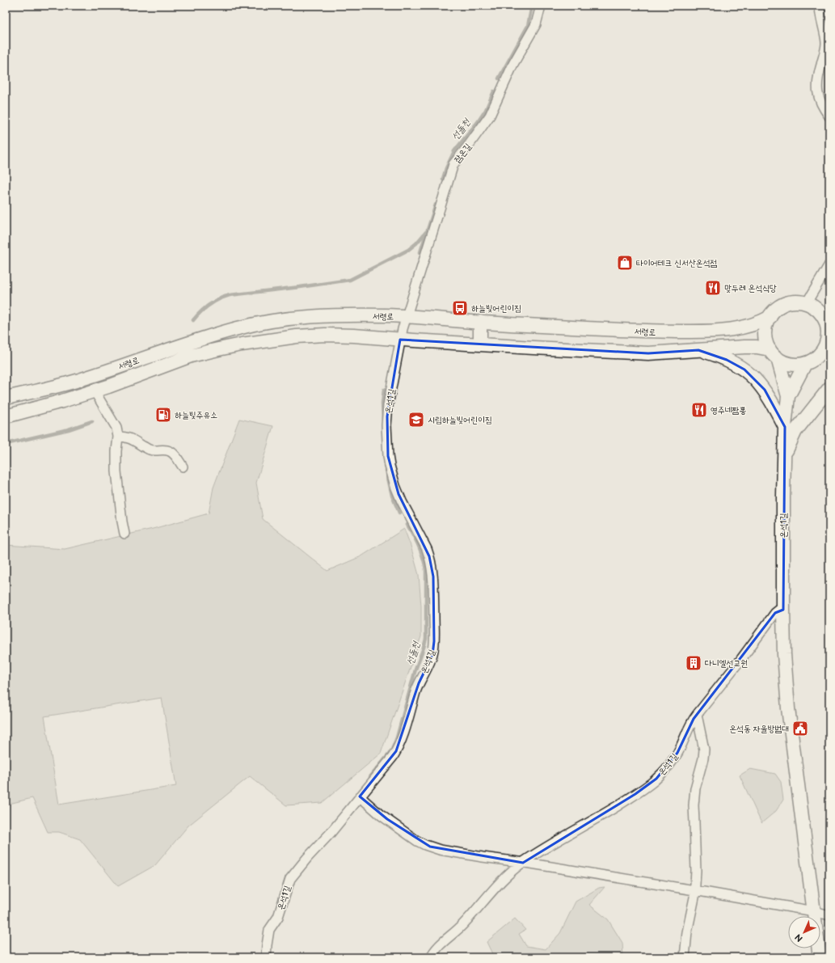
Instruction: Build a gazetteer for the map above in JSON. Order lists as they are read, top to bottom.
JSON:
{
  "streets": {
    "street": ["잠온길", "서령로", "온석1길"]
  },
  "crossings": [
    ["잠온길", "서령로"],
    ["잠온길", "온석1길"],
    ["서령로", "온석1길"]
  ],
  "water": ["선돌천"],
  "places": {
    "shop": ["타이어테크 신서산온석점"],
    "restaurant": ["맞두레 온석식당", "영주네짬뽕"],
    "bus stop": ["하늘빛어린이집"],
    "fuel station": ["하늘빛주유소"],
    "school or university": ["시립하늘빛어린이집"],
    "building": ["다니엘선교원"],
    "public building": ["온석동 자율방범대"]
  },
  "north": "bottom left"
}
